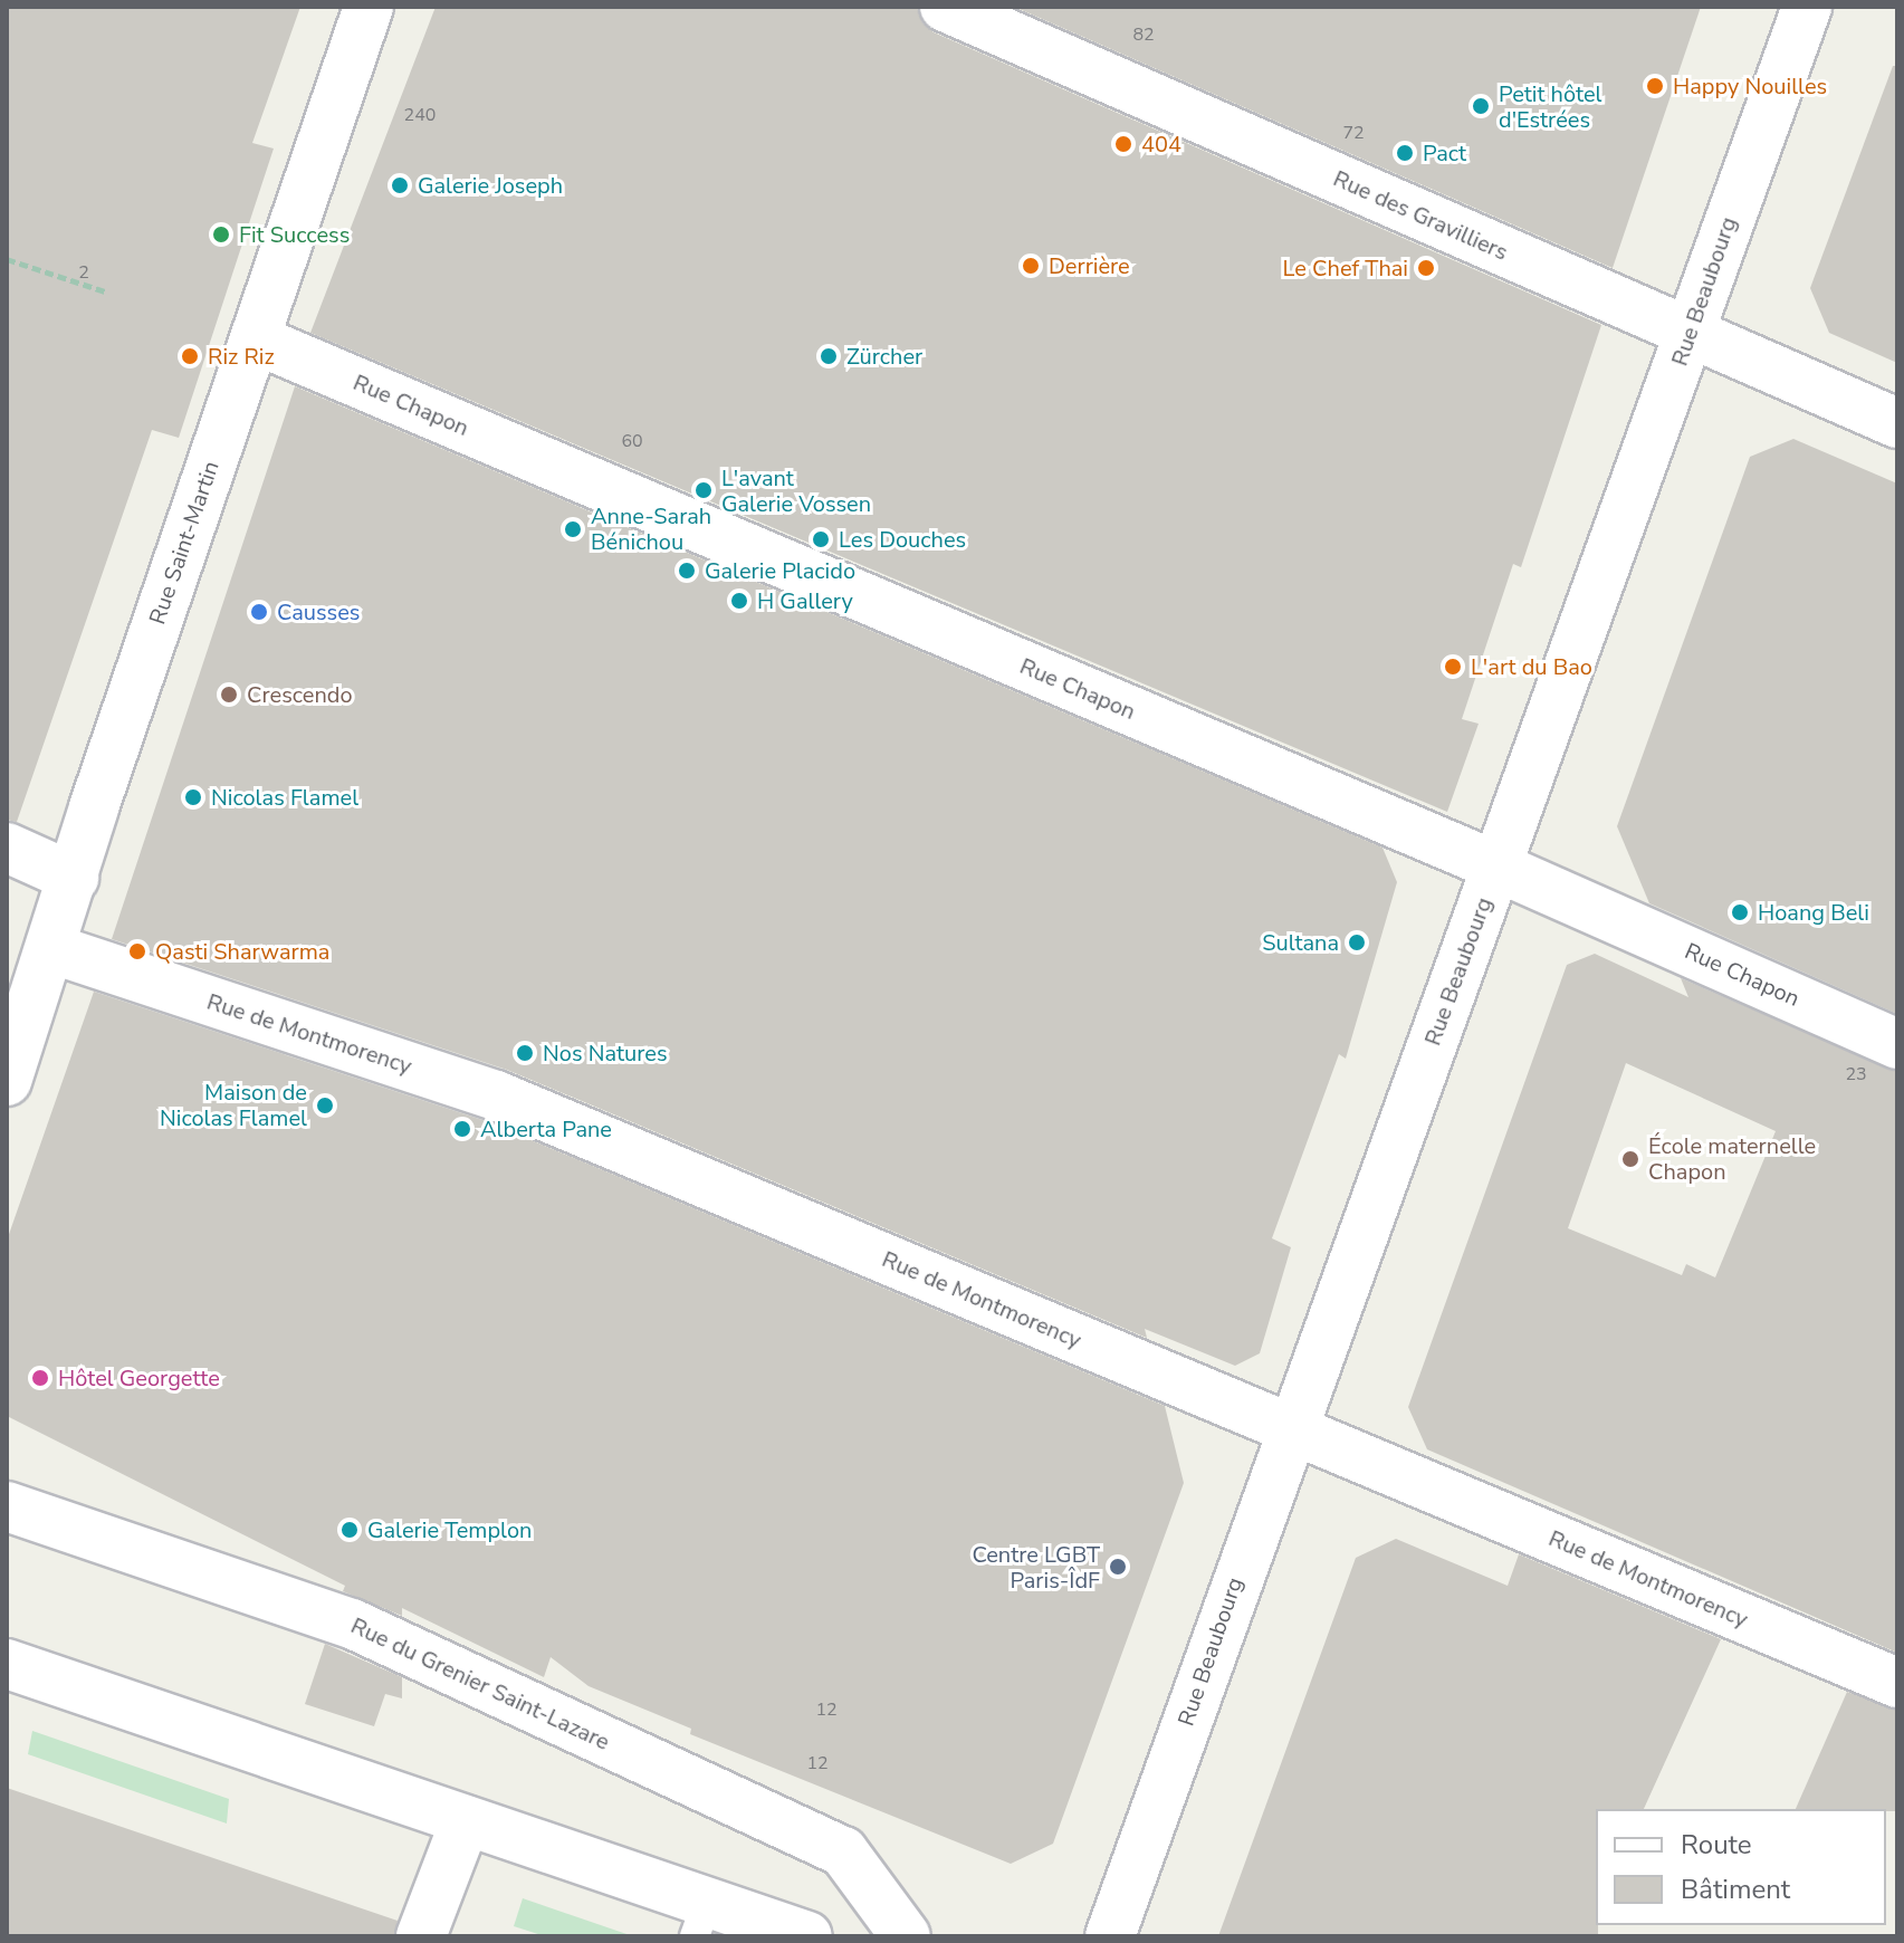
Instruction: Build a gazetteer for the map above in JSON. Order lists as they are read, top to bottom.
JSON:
{
  "streets": {
    "street": [
      "Rue des Gravilliers",
      "Rue Beaubourg",
      "Rue Chapon",
      "Rue Saint-Martin",
      "Rue de Montmorency",
      "Rue du Grenier Saint-Lazare"
    ]
  },
  "crossings": [
    ["Rue des Gravilliers", "Rue Beaubourg"],
    ["Rue Beaubourg", "Rue Chapon"],
    ["Rue Beaubourg", "Rue de Montmorency"],
    ["Rue Chapon", "Rue Saint-Martin"],
    ["Rue Saint-Martin", "Rue de Montmorency"]
  ],
  "places": [
    "Happy Nouilles",
    "Petit hôtel d'Estrées",
    "404",
    "Pact",
    "Galerie Joseph",
    "Fit Success",
    "Derrière",
    "Le Chef Thai",
    "Riz Riz",
    "Zürcher",
    "L'avant Galerie Vossen",
    "Anne-Sarah Bénichou",
    "Les Douches",
    "Galerie Placido",
    "H Gallery",
    "Causses",
    "L'art du Bao",
    "Crescendo",
    "Nicolas Flamel",
    "Hoang Beli",
    "Sultana",
    "Qasti Sharwarma",
    "Nos Natures",
    "Maison de Nicolas Flamel",
    "Alberta Pane",
    "École maternelle Chapon",
    "Hôtel Georgette",
    "Galerie Templon",
    "Centre LGBT Paris-ÎdF"
  ],
  "house_numbers": [
    "82",
    "240",
    "72",
    "2",
    "60",
    "23",
    "12",
    "12"
  ],
  "legend": ["Route", "Bâtiment"]
}
